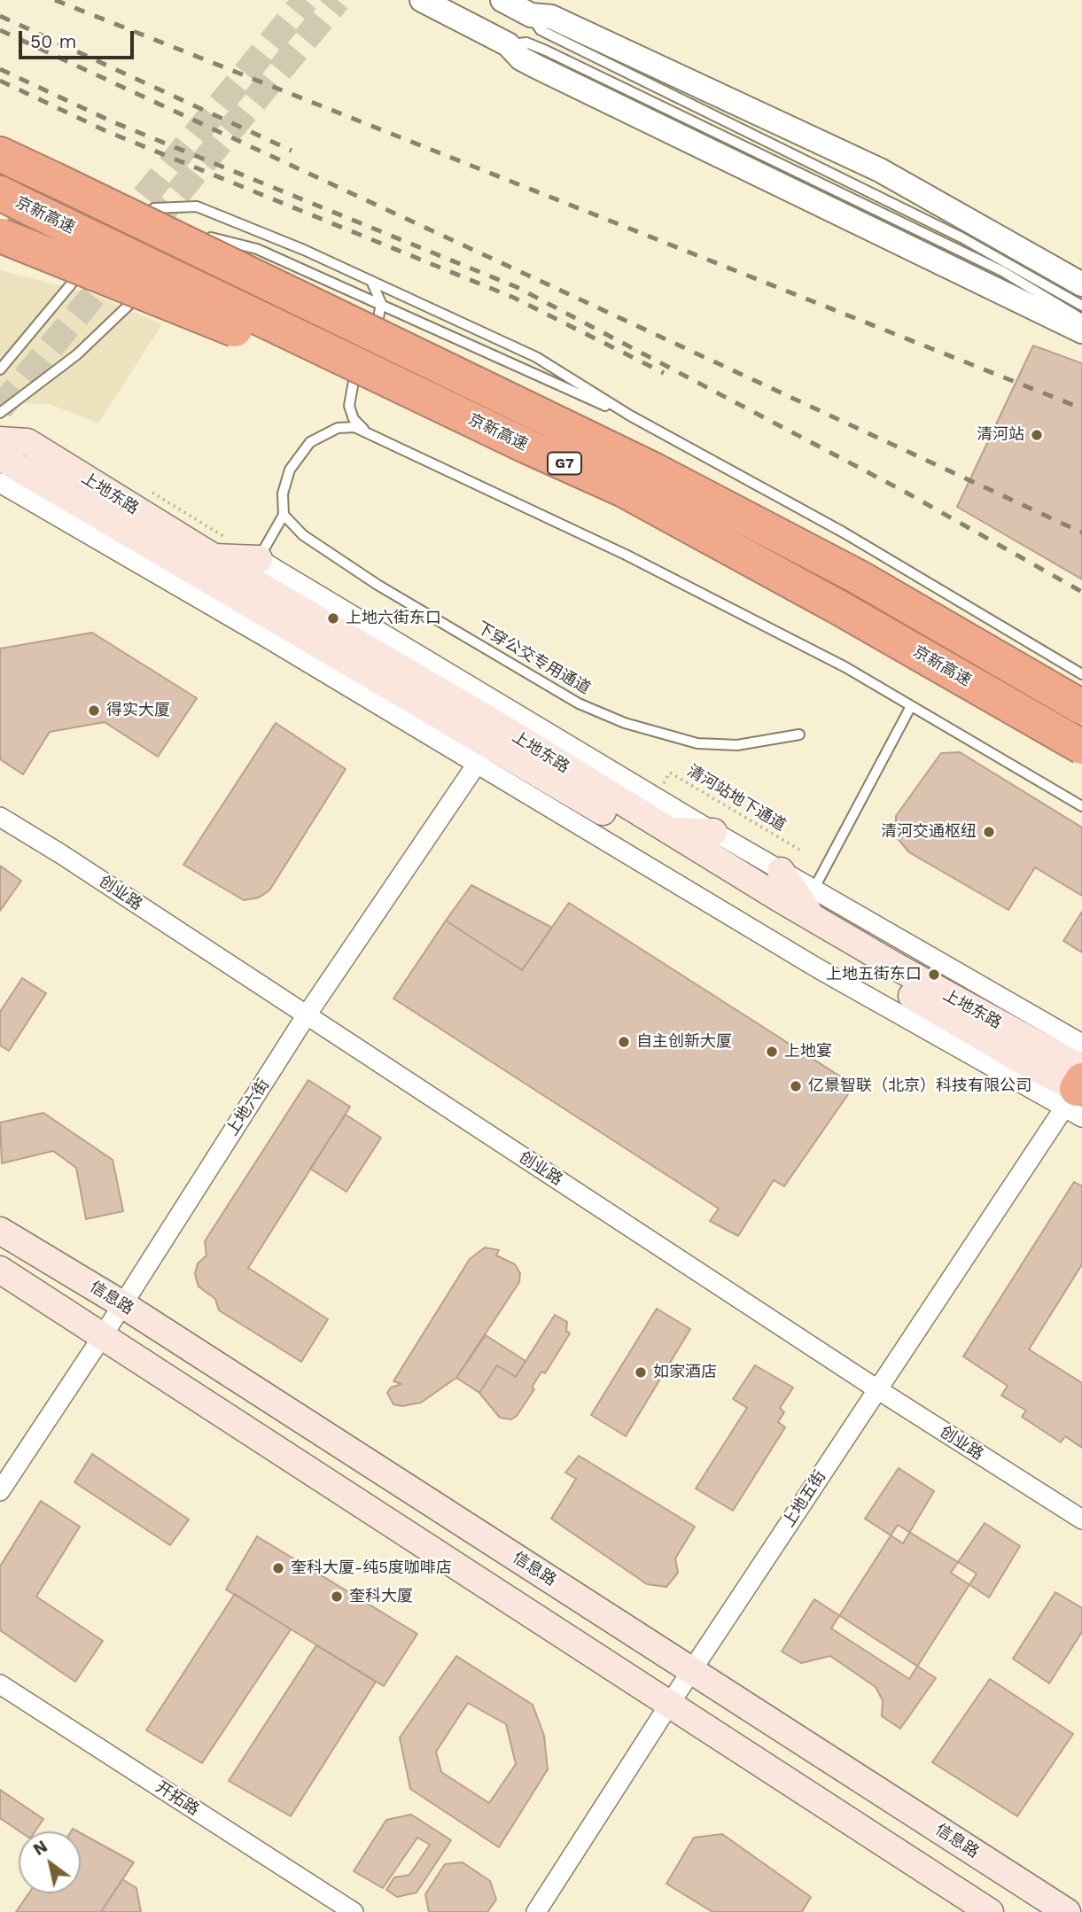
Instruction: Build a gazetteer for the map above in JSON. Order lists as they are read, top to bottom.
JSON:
{
  "streets": {
    "highway": ["京新高速", "G7"],
    "main road": ["上地东路", "信息路"],
    "street": [
      "创业路",
      "上地六街",
      "上地五街",
      "开拓路"
    ],
    "lane": ["下穿公交专用通道"],
    "path": ["清河站地下通道"]
  },
  "crossings": [
    ["上地东路", "上地六街"],
    ["上地东路", "上地五街"],
    ["创业路", "上地六街"],
    ["创业路", "上地五街"],
    ["上地六街", "信息路"],
    ["信息路", "上地五街"]
  ],
  "places": [
    "清河站",
    "上地六街东口",
    "得实大厦",
    "清河交通枢纽",
    "上地五街东口",
    "自主创新大厦",
    "上地宴",
    "亿景智联（北京）科技有限公司",
    "如家酒店",
    "奎科大厦-纯5度咖啡店",
    "奎科大厦"
  ],
  "scale_bar": "50 m",
  "north": "top left"
}
